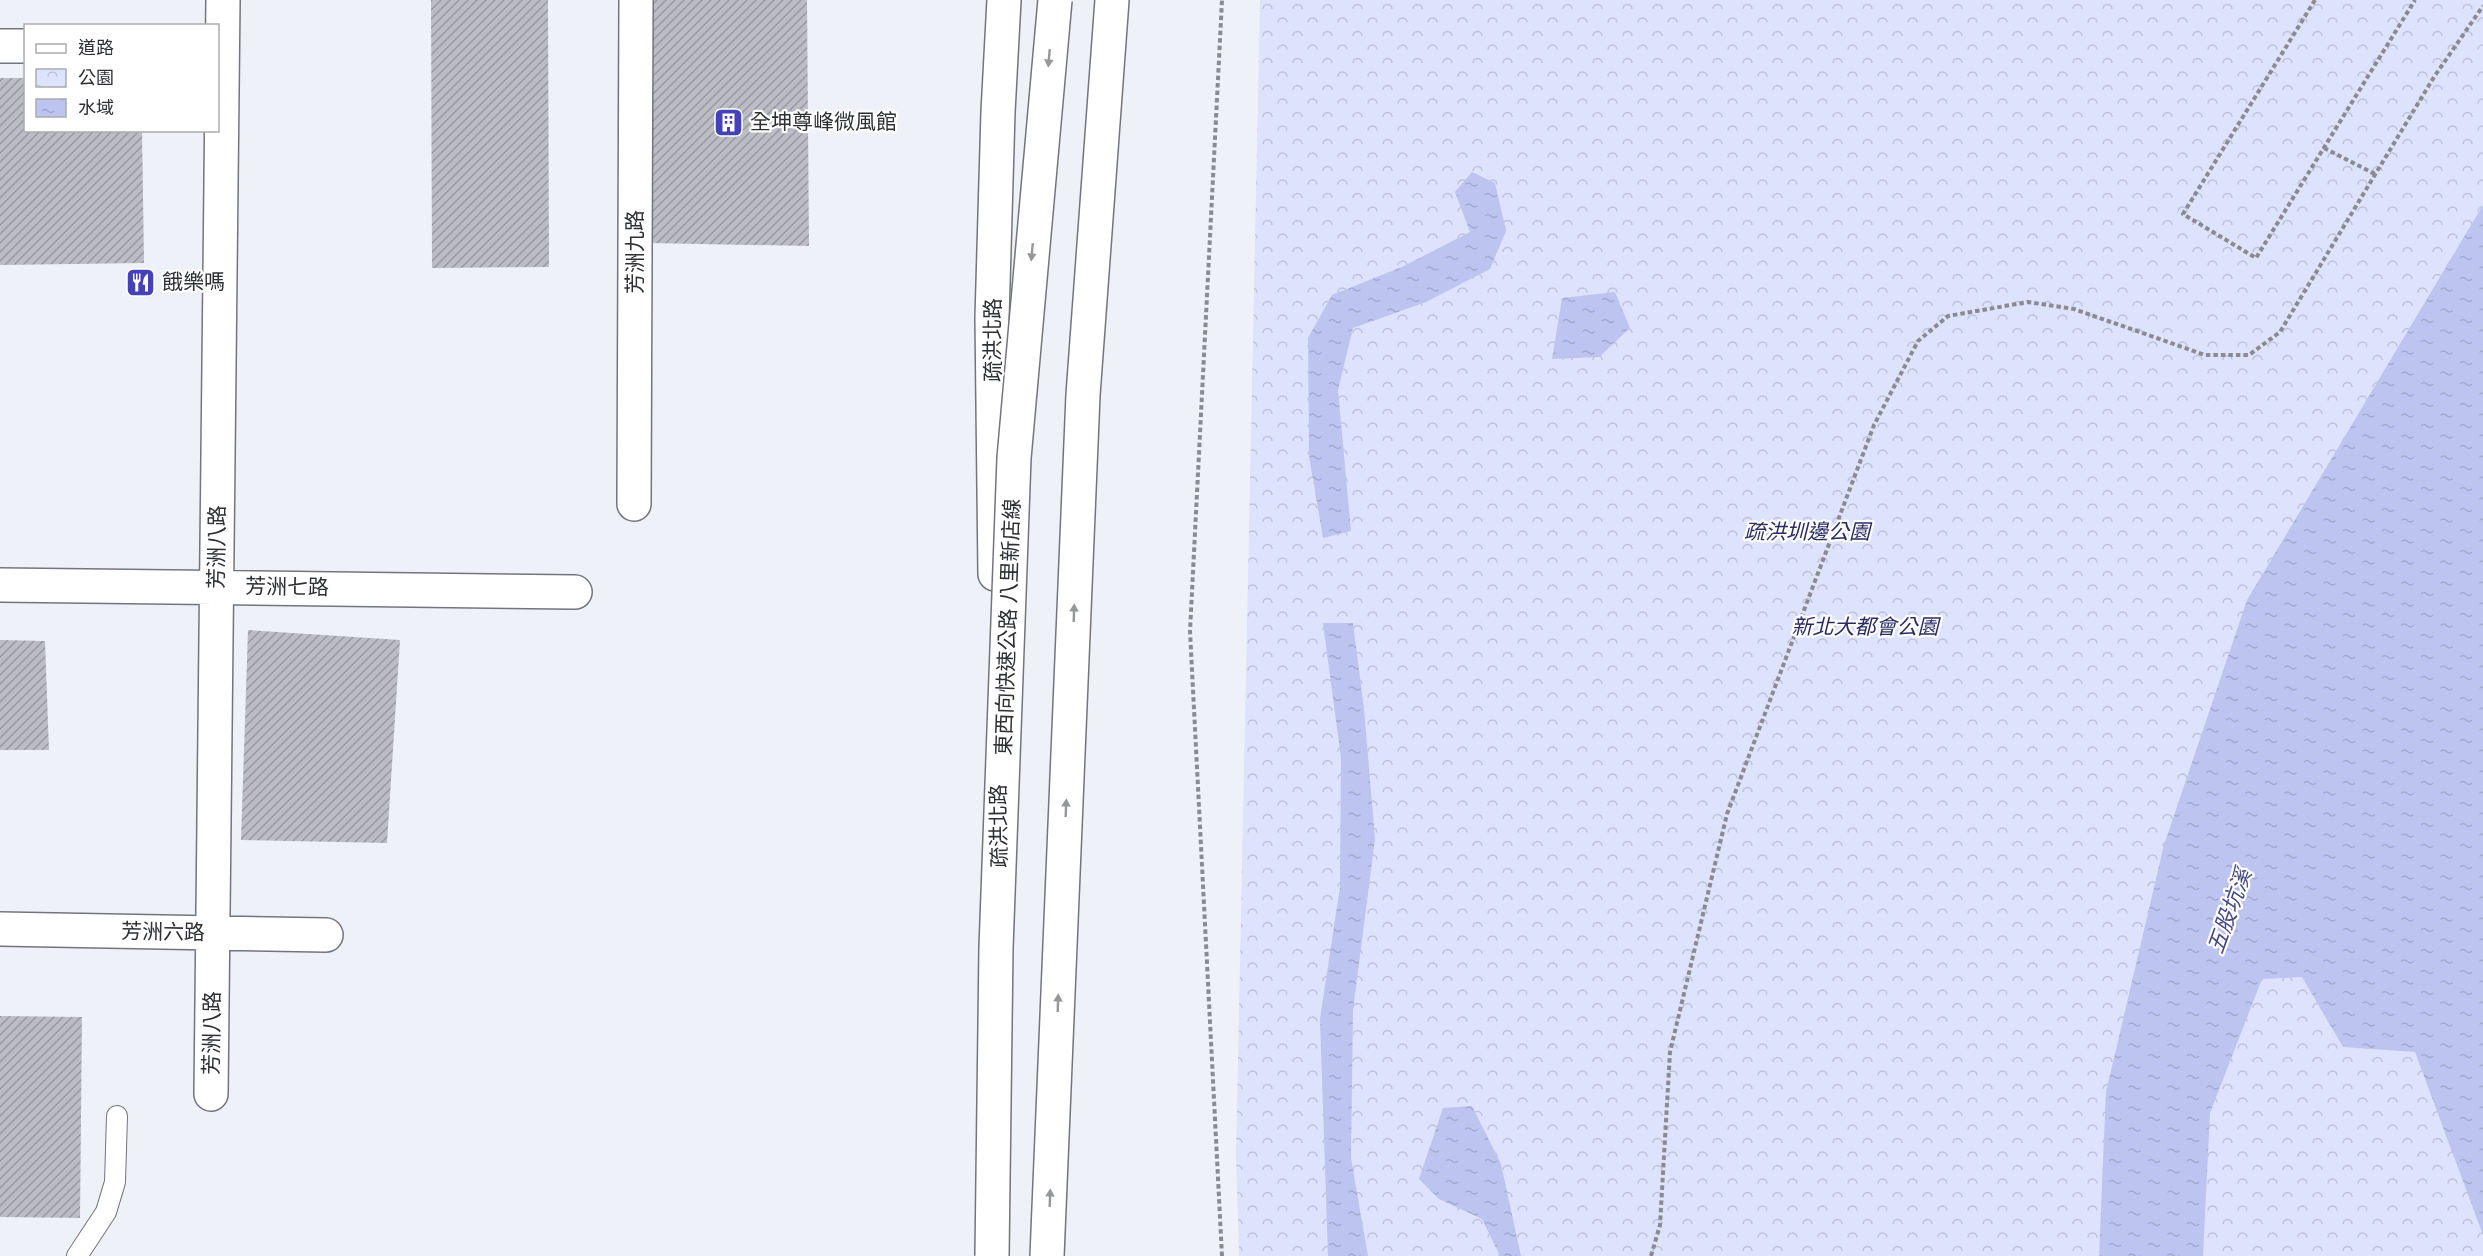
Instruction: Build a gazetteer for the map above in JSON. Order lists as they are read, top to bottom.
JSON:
{
  "streets": {
    "main road": [
      "芳洲九路",
      "疏洪北路",
      "芳洲八路",
      "芳洲七路",
      "東西向快速公路 八里新店線",
      "芳洲六路"
    ]
  },
  "crossings": [
    ["芳洲八路", "芳洲七路"],
    ["芳洲八路", "芳洲六路"]
  ],
  "water": ["五股坑溪"],
  "parks": ["疏洪圳邊公園", "新北大都會公園"],
  "places": {
    "building": ["全坤尊峰微風館"],
    "restaurant": ["餓樂嗎"]
  },
  "legend": ["道路", "公園", "水域"]
}
